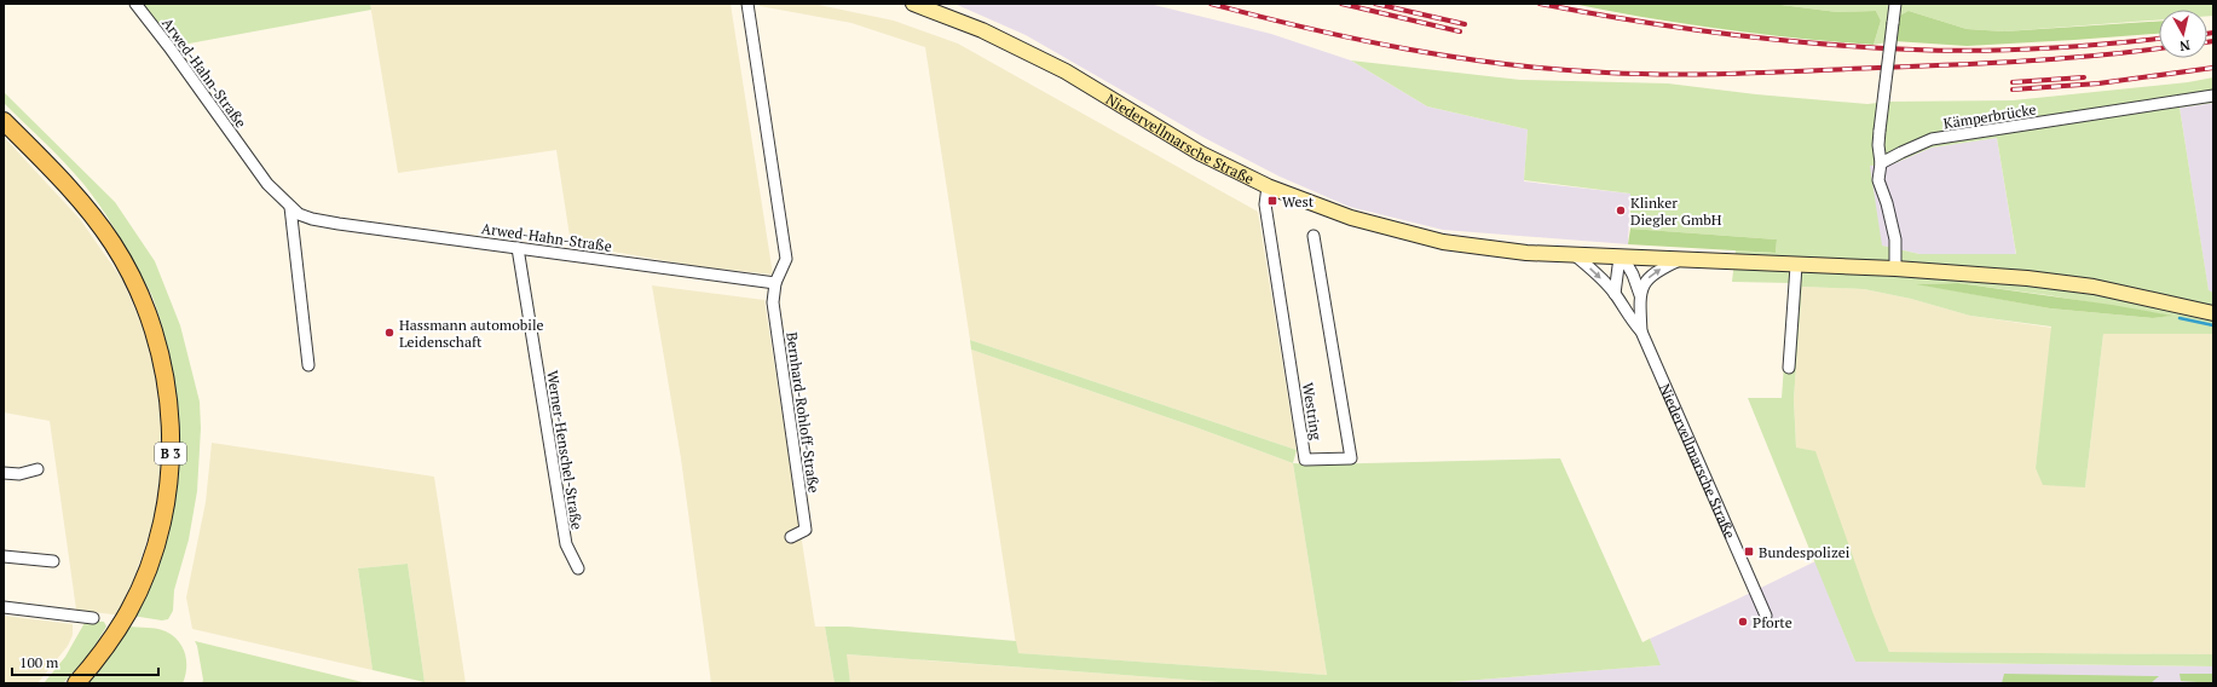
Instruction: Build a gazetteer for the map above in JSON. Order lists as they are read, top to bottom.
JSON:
{
  "streets": {
    "main road": ["Niedervellmarsche Straße", "B 3"],
    "street": [
      "Arwed-Hahn-Straße",
      "Kämperbrücke",
      "Westring",
      "Bernhard-Rohloff-Straße",
      "Werner-Henschel-Straße"
    ]
  },
  "crossings": [
    ["Arwed-Hahn-Straße", "Bernhard-Rohloff-Straße"],
    ["Arwed-Hahn-Straße", "Werner-Henschel-Straße"],
    ["Niedervellmarsche Straße", "Westring"]
  ],
  "places": {
    "transit": ["West", "Bundespolizei"],
    "other": ["Klinker Diegler GmbH", "Hassmann automobile Leidenschaft", "Pforte"]
  },
  "scale_bar": "100 m",
  "north": "bottom"
}
